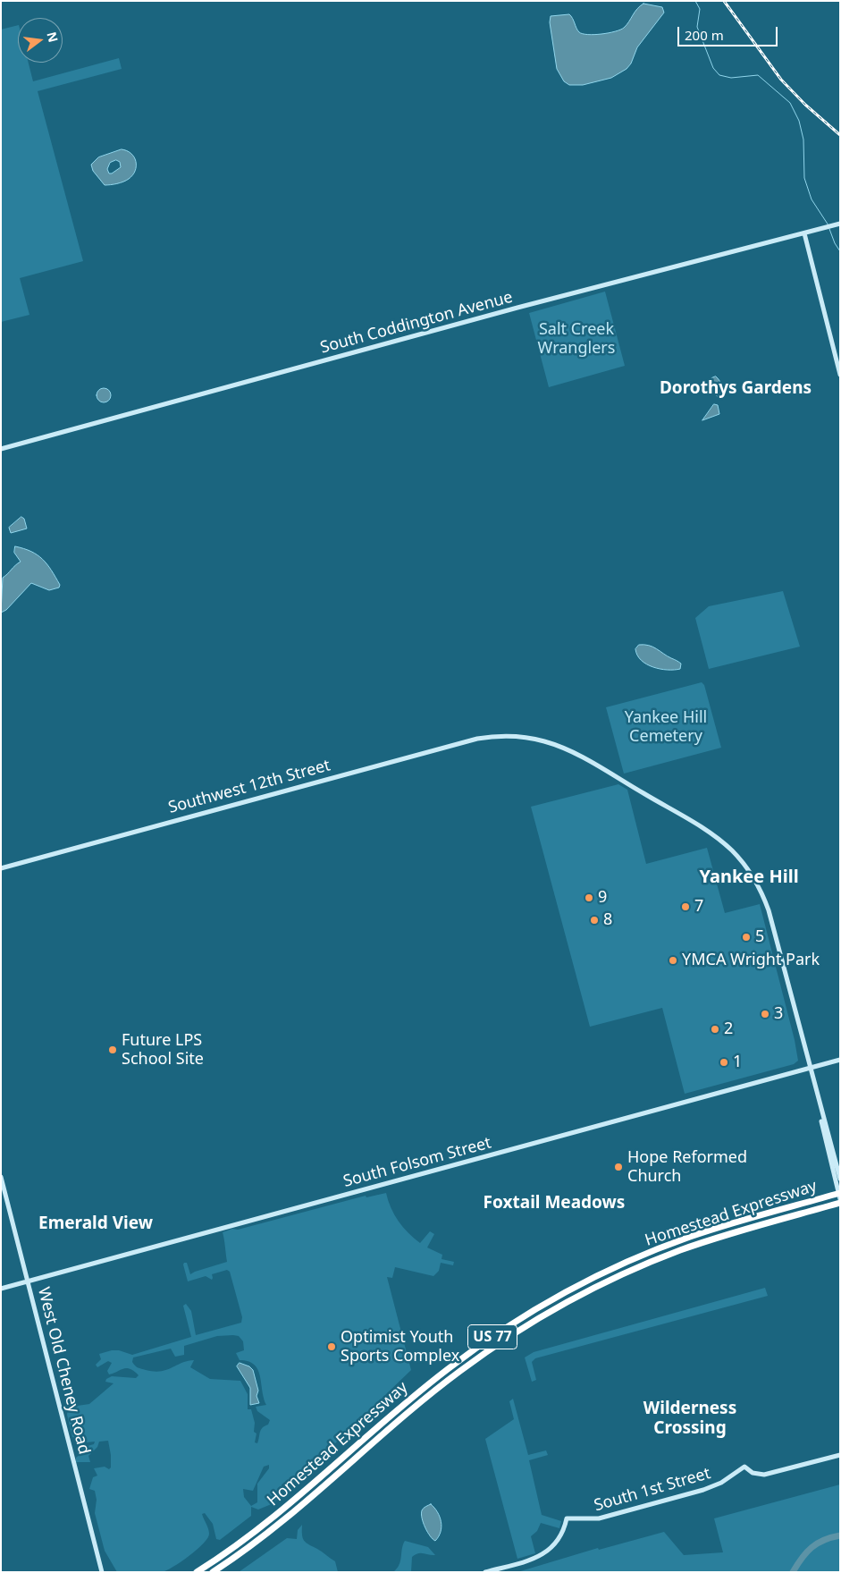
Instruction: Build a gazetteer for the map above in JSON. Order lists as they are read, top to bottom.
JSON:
{
  "streets": {
    "highway": ["Homestead Expressway", "US 77"],
    "street": [
      "South Coddington Avenue",
      "Southwest 12th Street",
      "South Folsom Street",
      "West Old Cheney Road",
      "South 1st Street"
    ]
  },
  "crossings": [
    ["Southwest 12th Street", "South Folsom Street"],
    ["South Folsom Street", "West Old Cheney Road"]
  ],
  "districts": [
    "Dorothys Gardens",
    "Yankee Hill",
    "Foxtail Meadows",
    "Emerald View",
    "Wilderness Crossing"
  ],
  "parks": ["Salt Creek Wranglers", "Yankee Hill Cemetery"],
  "places": [
    "9",
    "7",
    "8",
    "5",
    "YMCA Wright Park",
    "3",
    "2",
    "Future LPS School Site",
    "1",
    "Hope Reformed Church",
    "Optimist Youth Sports Complex"
  ],
  "scale_bar": "200 m",
  "north": "right"
}
